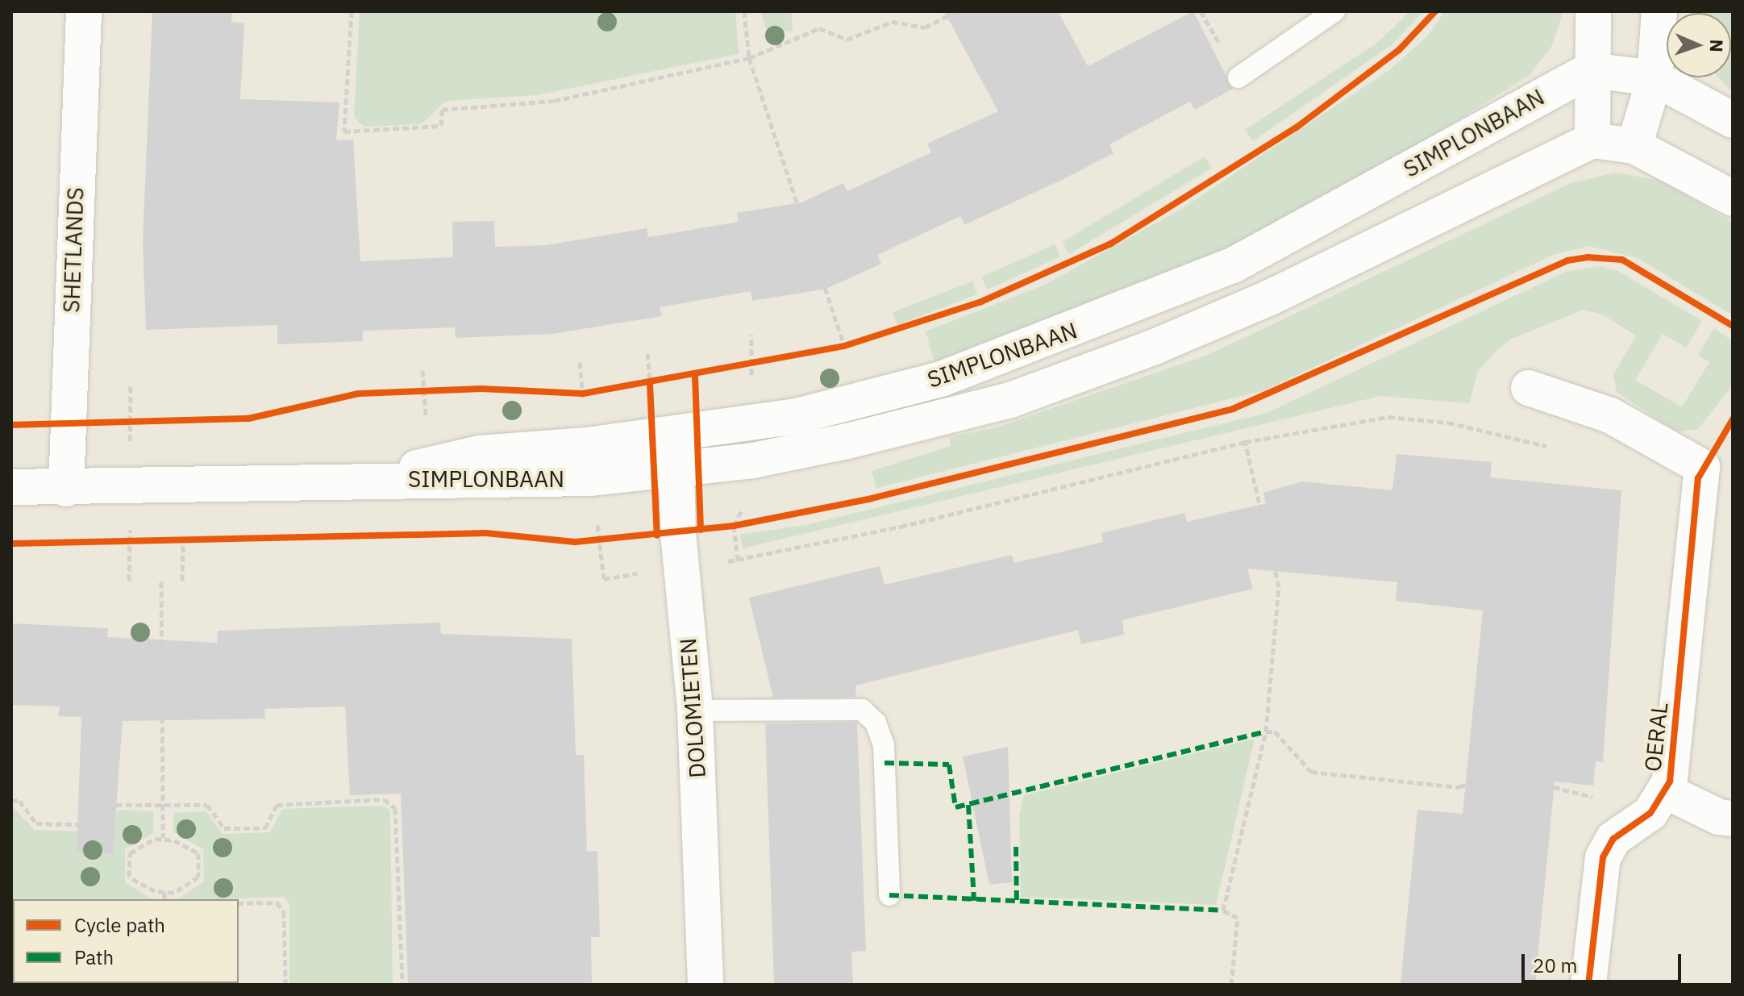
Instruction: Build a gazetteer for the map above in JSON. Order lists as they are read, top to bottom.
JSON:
{
  "streets": {
    "street": [
      "SIMPLONBAAN",
      "SHETLANDS",
      "DOLOMIETEN",
      "OERAL"
    ]
  },
  "crossings": [
    ["SIMPLONBAAN", "SHETLANDS"],
    ["SIMPLONBAAN", "DOLOMIETEN"]
  ],
  "legend": ["Cycle path", "Path"],
  "scale_bar": "20 m",
  "north": "right"
}
